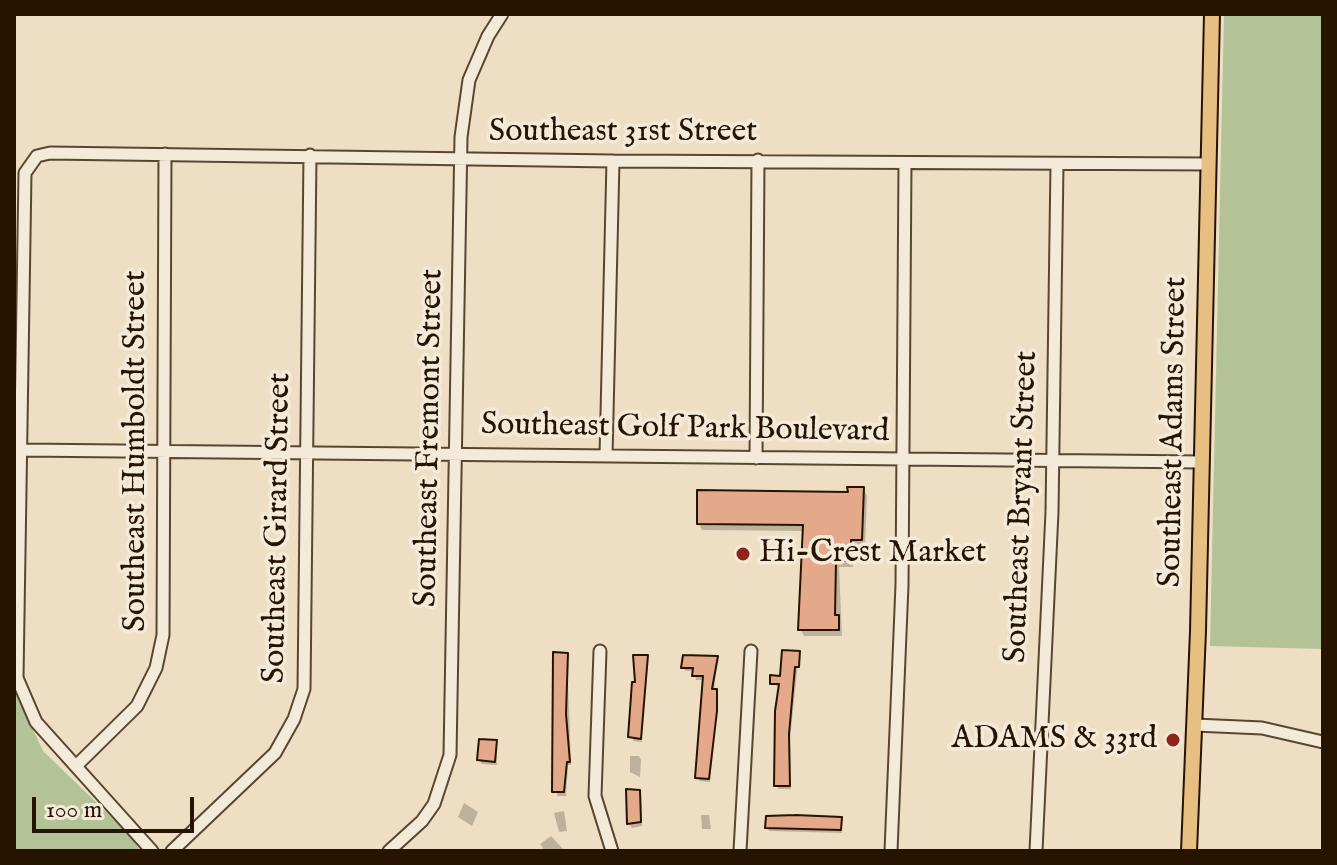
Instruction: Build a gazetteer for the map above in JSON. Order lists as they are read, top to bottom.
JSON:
{
  "streets": {
    "main road": ["Southeast Adams Street"],
    "street": [
      "Southeast 31st Street",
      "Southeast Golf Park Boulevard",
      "Southeast Fremont Street",
      "Southeast Humboldt Street",
      "Southeast Bryant Street",
      "Southeast Girard Street"
    ]
  },
  "crossings": [
    ["Southeast 31st Street", "Southeast Golf Park Boulevard"],
    ["Southeast 31st Street", "Southeast Adams Street"],
    ["Southeast 31st Street", "Southeast Fremont Street"],
    ["Southeast 31st Street", "Southeast Humboldt Street"],
    ["Southeast 31st Street", "Southeast Bryant Street"],
    ["Southeast 31st Street", "Southeast Girard Street"],
    ["Southeast Golf Park Boulevard", "Southeast Adams Street"],
    ["Southeast Golf Park Boulevard", "Southeast Fremont Street"],
    ["Southeast Golf Park Boulevard", "Southeast Humboldt Street"],
    ["Southeast Golf Park Boulevard", "Southeast Bryant Street"],
    ["Southeast Golf Park Boulevard", "Southeast Girard Street"]
  ],
  "places": ["Hi-Crest Market", "ADAMS & 33rd"],
  "scale_bar": "100 m"
}
